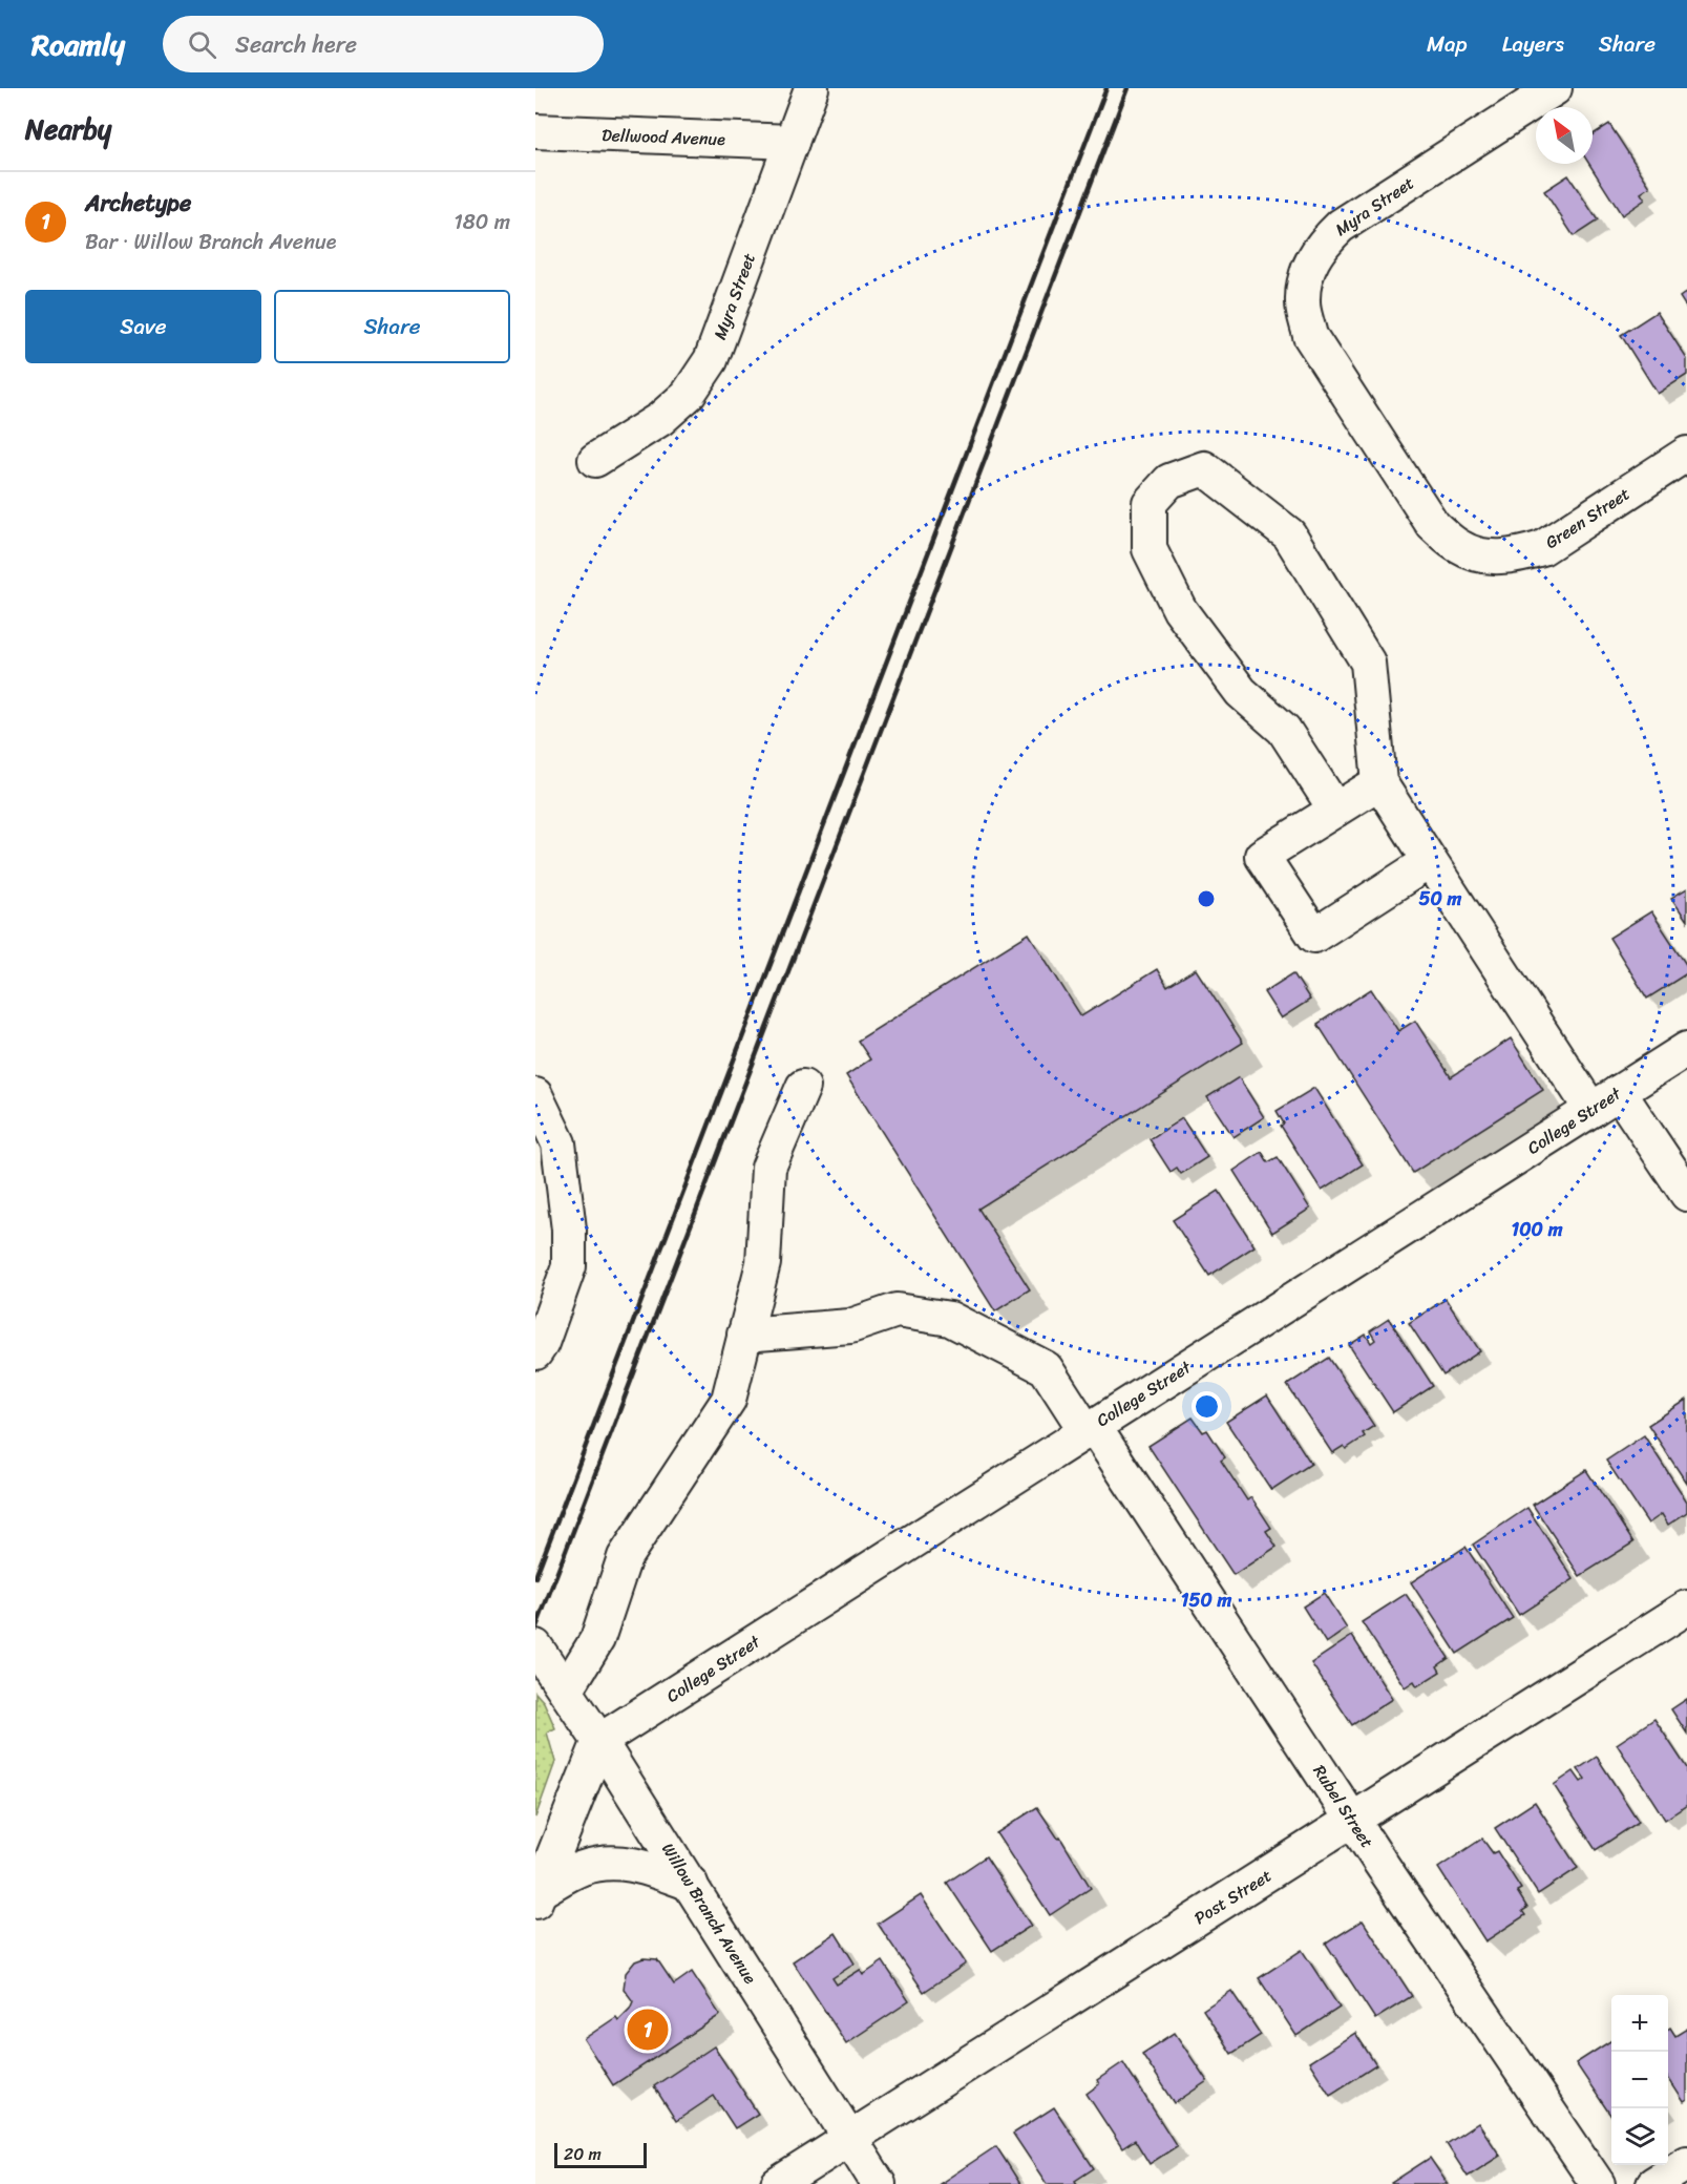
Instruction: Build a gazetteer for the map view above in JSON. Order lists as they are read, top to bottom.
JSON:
{
  "streets": {
    "street": [
      "Dellwood Avenue",
      "Myra Street",
      "Green Street",
      "College Street",
      "Rubel Street",
      "Post Street",
      "Willow Branch Avenue"
    ]
  },
  "crossings": [
    ["Dellwood Avenue", "Myra Street"],
    ["Myra Street", "Green Street"],
    ["College Street", "Rubel Street"],
    ["College Street", "Willow Branch Avenue"],
    ["Rubel Street", "Post Street"],
    ["Post Street", "Willow Branch Avenue"]
  ],
  "scale_bar": "20 m",
  "north": "top left",
  "page": {
    "header": "Roamly",
    "search": "Search here",
    "nav": ["Map", "Layers", "Share"],
    "heading": "Nearby",
    "list": [
      {
        "mark": "1",
        "name": "Archetype",
        "note": "Bar · Willow Branch Avenue",
        "value": "180 m"
      }
    ],
    "buttons": ["Save", "Share"],
    "map_buttons": ["+", "−"],
    "pins": "1",
    "scale": "20 m"
  },
  "rings": ["50 m", "100 m", "150 m"]
}
